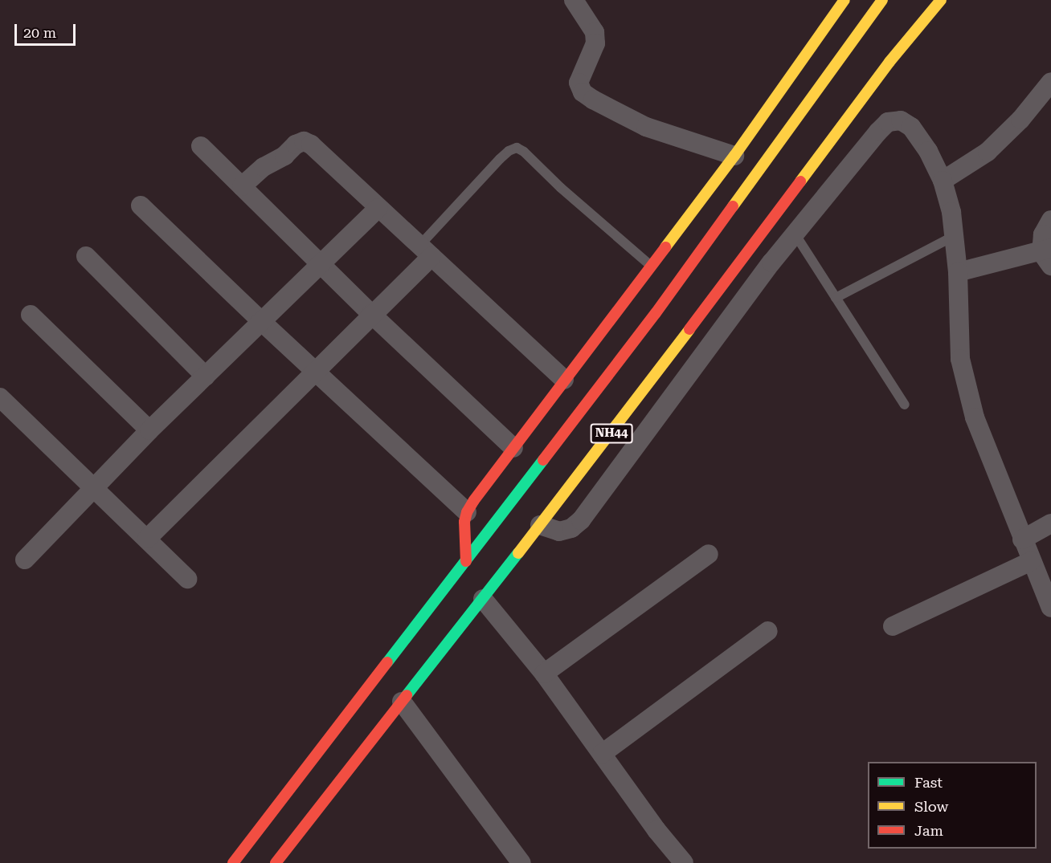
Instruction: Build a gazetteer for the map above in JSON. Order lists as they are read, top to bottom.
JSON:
{
  "streets": {
    "main road": ["NH44"]
  },
  "legend": ["Fast", "Slow", "Jam"],
  "scale_bar": "20 m"
}
